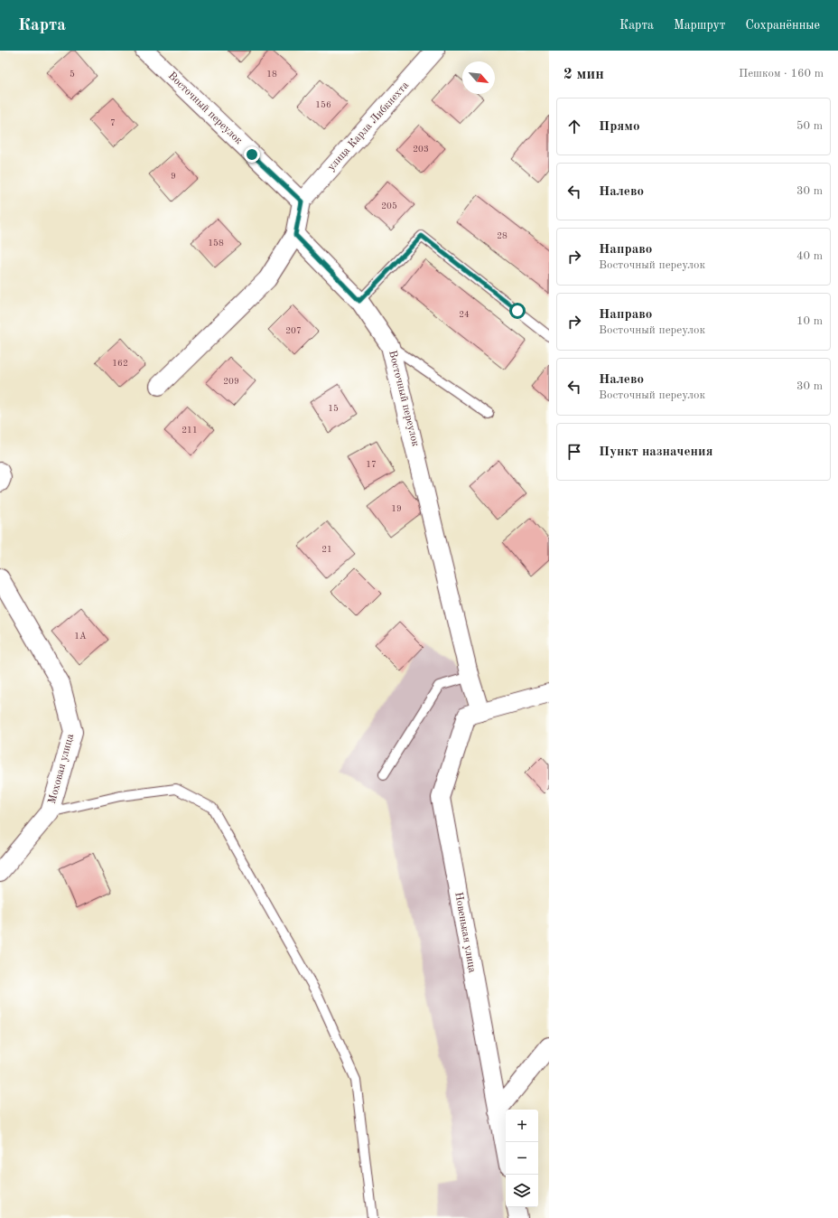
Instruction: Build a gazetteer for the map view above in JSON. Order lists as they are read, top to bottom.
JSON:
{
  "streets": {
    "street": [
      "Восточный переулок",
      "улица Карла Либкнехта",
      "Моховая улица",
      "Новенькая улица"
    ]
  },
  "crossings": [
    ["Восточный переулок", "улица Карла Либкнехта"],
    ["Восточный переулок", "Новенькая улица"]
  ],
  "house_numbers": [
    "5",
    "18",
    "156",
    "7",
    "203",
    "9",
    "205",
    "28",
    "158",
    "24",
    "207",
    "162",
    "209",
    "15",
    "211",
    "17",
    "19",
    "21",
    "1А"
  ],
  "north": "bottom right",
  "page": {
    "header": "Карта",
    "nav": ["Карта", "Маршрут", "Сохранённые"],
    "heading": ["2 мин", "Пешком · 160 m"],
    "list": [
      ["Прямо", "50 m"],
      ["Налево", "30 m"],
      ["Направо", "Восточный переулок", "40 m"],
      ["Направо", "Восточный переулок", "10 m"],
      ["Налево", "Восточный переулок", "30 m"],
      "Пункт назначения"
    ],
    "map_buttons": ["+", "−"]
  }
}
